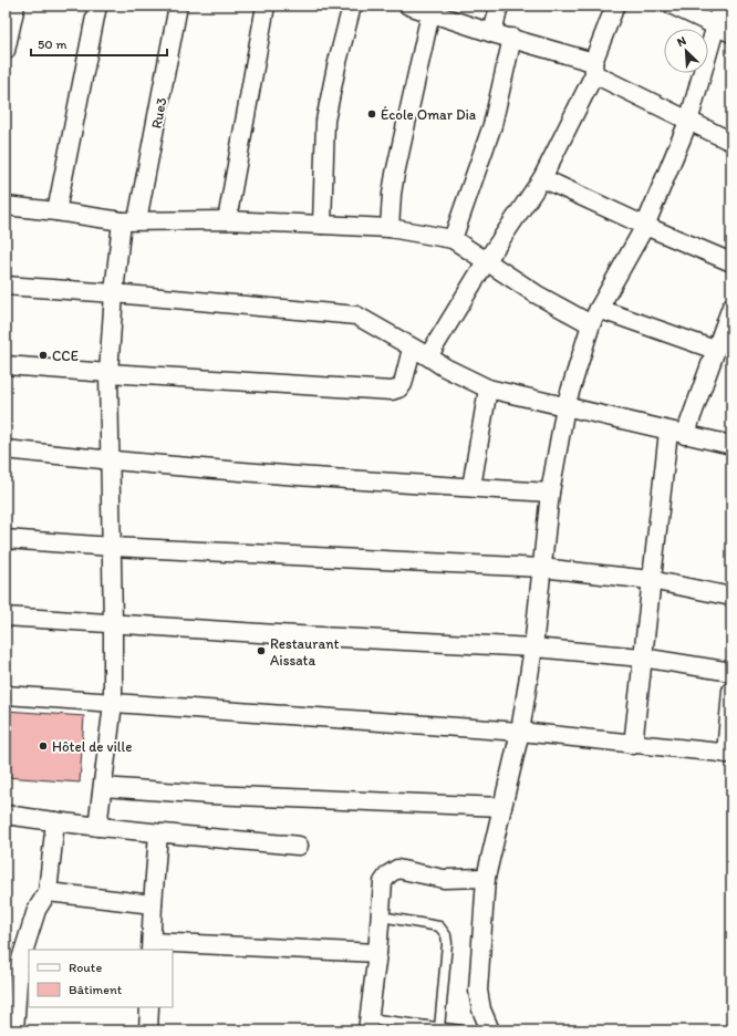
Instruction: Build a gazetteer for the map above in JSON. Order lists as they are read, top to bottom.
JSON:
{
  "streets": {
    "street": ["Rue3"]
  },
  "places": [
    "École Omar Dia",
    "CCE",
    "Restaurant Aissata",
    "Hôtel de ville"
  ],
  "legend": ["Route", "Bâtiment"],
  "scale_bar": "50 m",
  "north": "top left"
}
